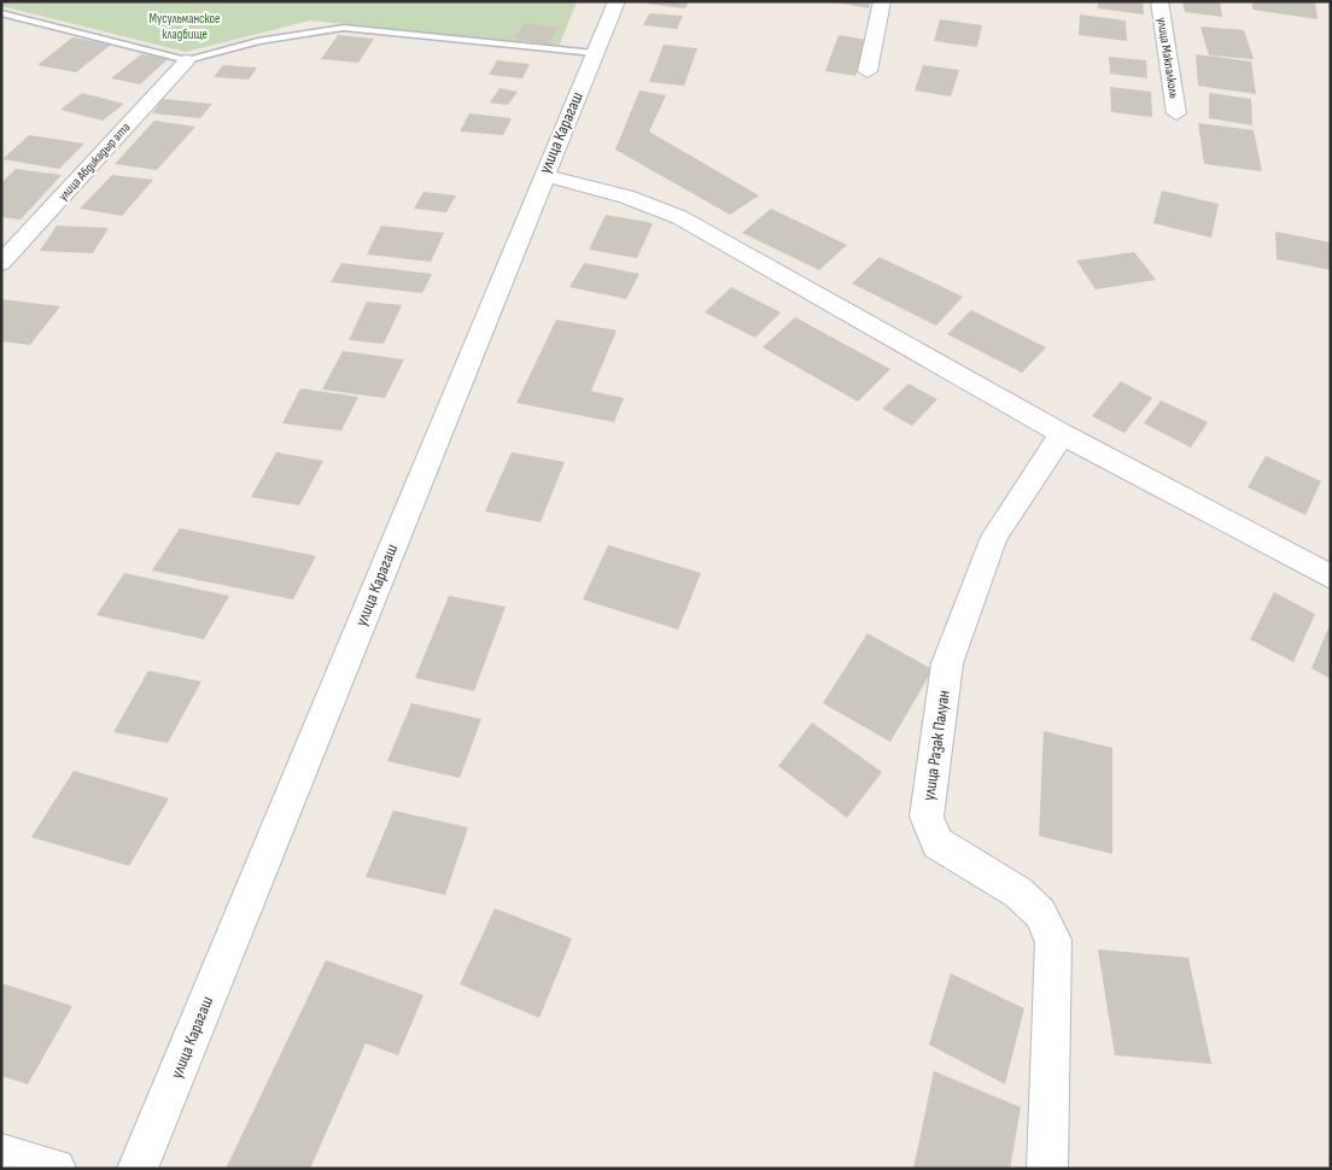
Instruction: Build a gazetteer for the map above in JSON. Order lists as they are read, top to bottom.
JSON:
{
  "streets": {
    "street": [
      "улица Макпалколь",
      "улица Карагаш",
      "улица Абдикадыр ата",
      "улица Разак Палуан"
    ]
  },
  "parks": ["Мусульманское кладбище"]
}
